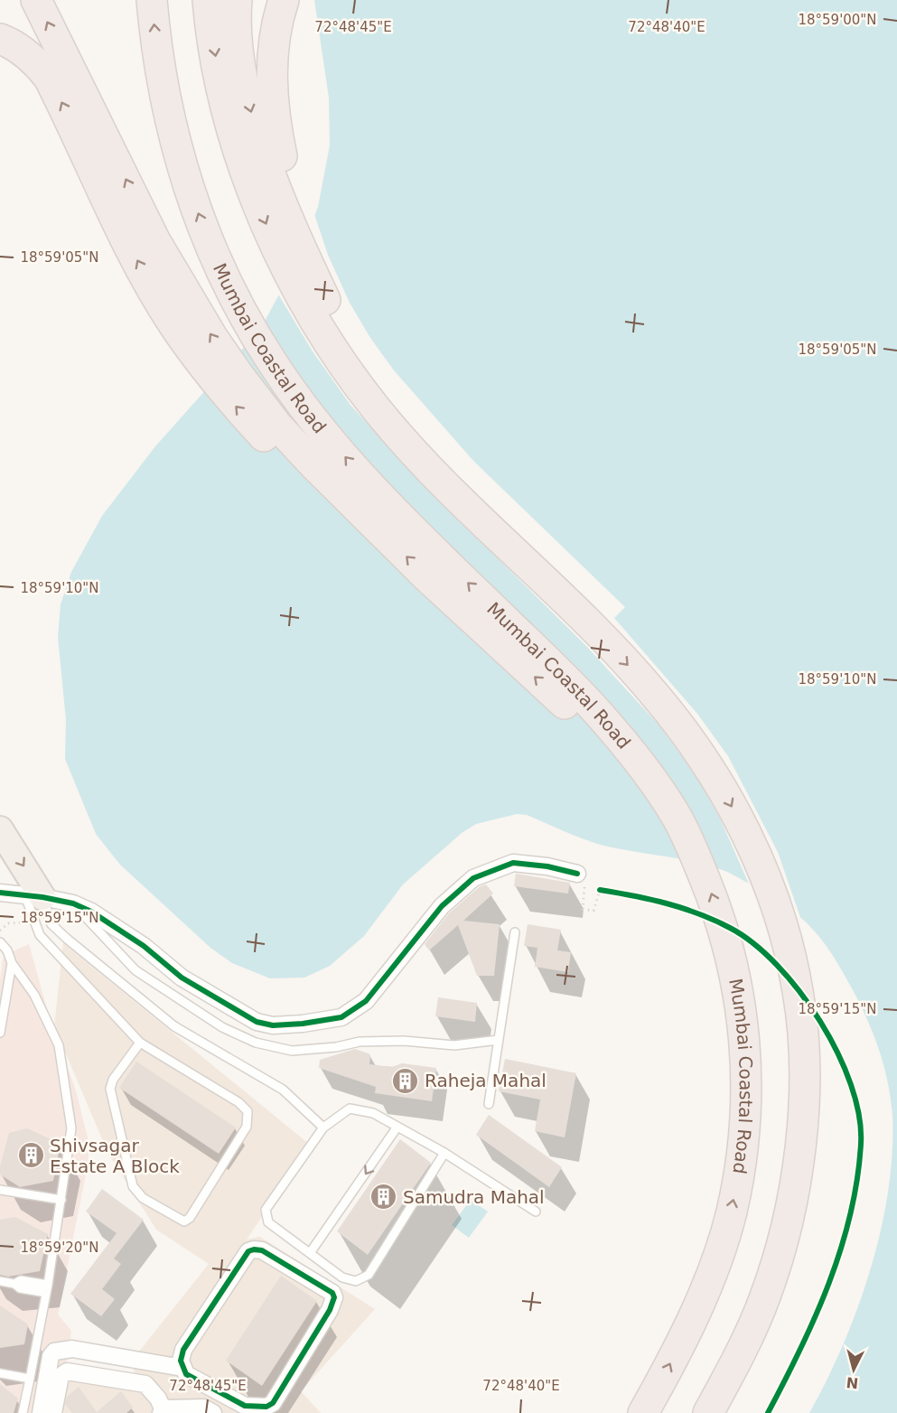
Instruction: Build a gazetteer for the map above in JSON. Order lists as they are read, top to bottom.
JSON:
{
  "streets": {
    "highway": ["Mumbai Coastal Road"]
  },
  "places": {
    "building": ["Raheja Mahal", "Shivsagar Estate A Block", "Samudra Mahal"]
  },
  "north": "bottom",
  "coordinates": [
    "18°59'00\"N",
    "72°48'45\"E",
    "72°48'40\"E",
    "18°59'05\"N",
    "18°59'10\"N",
    "18°59'15\"N",
    "18°59'20\"N"
  ]
}
